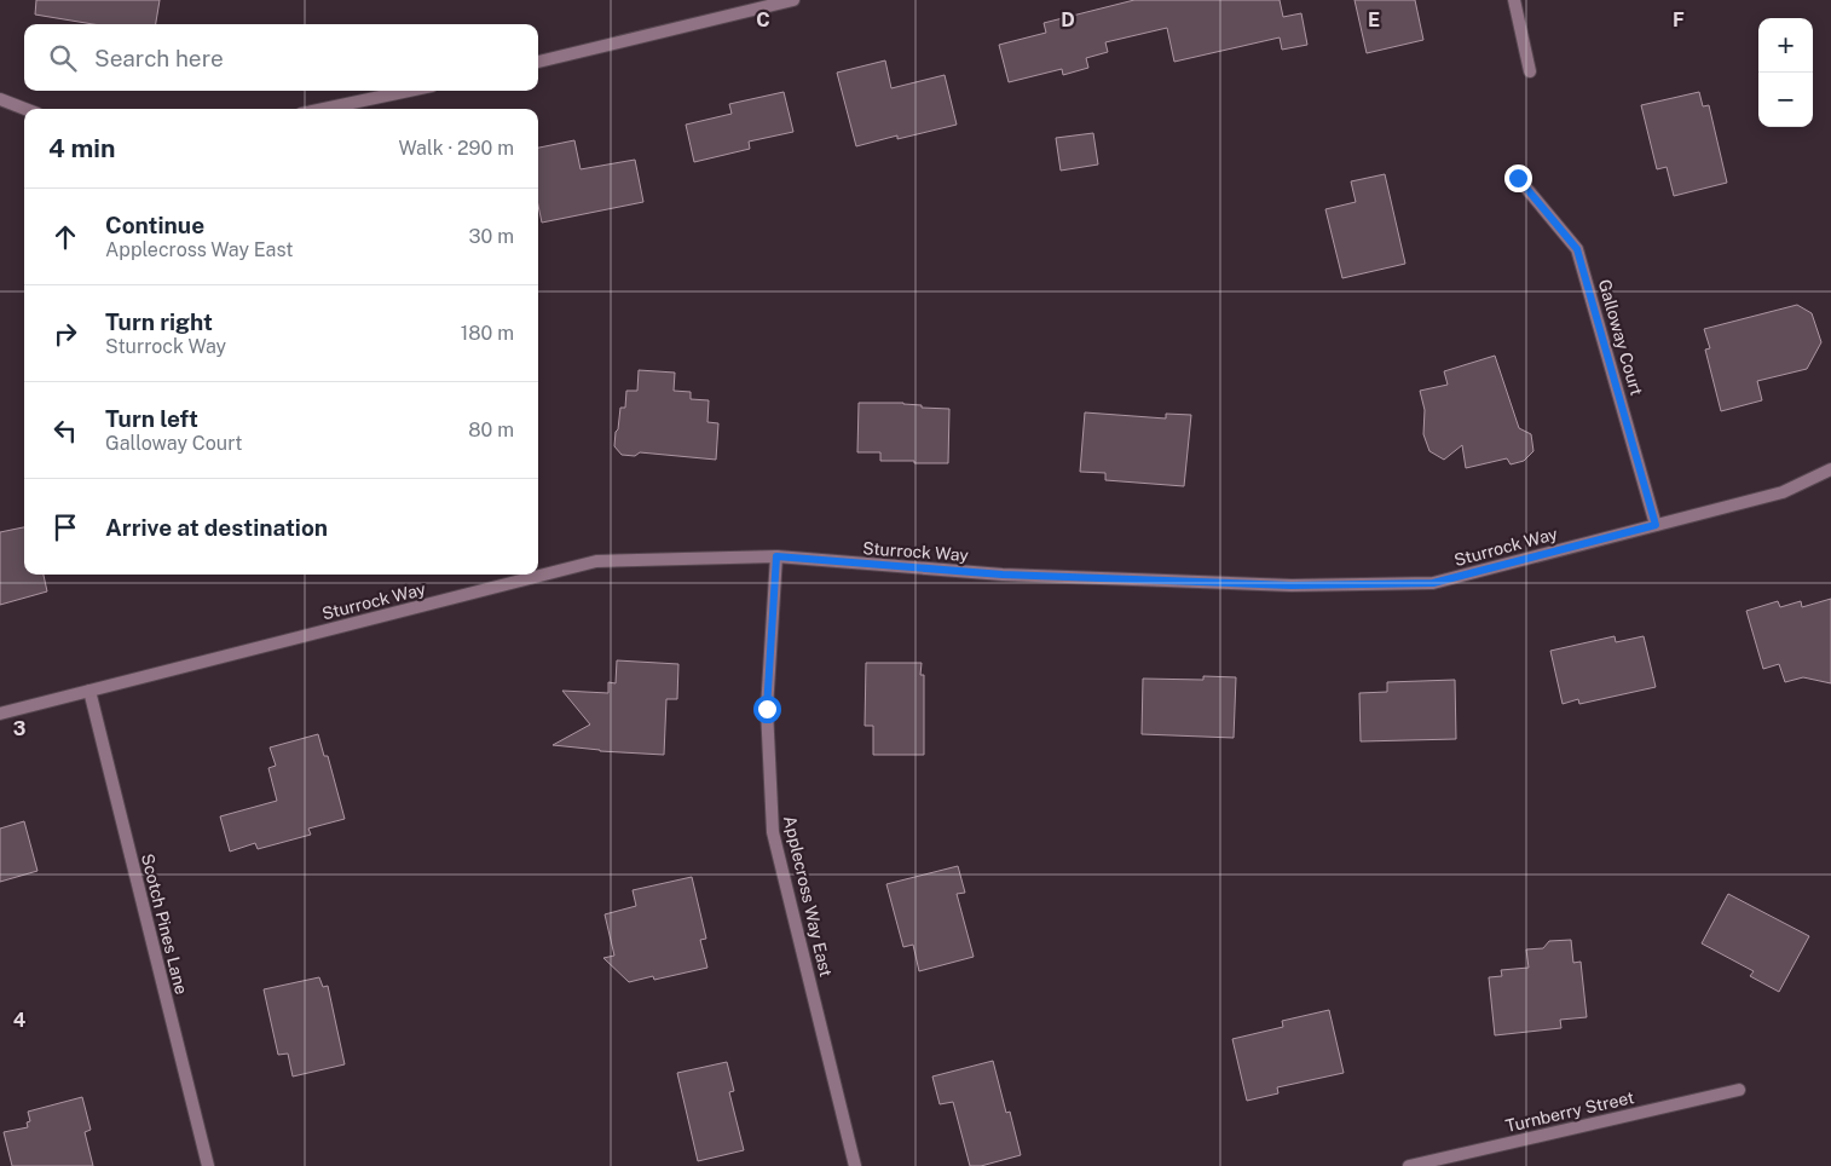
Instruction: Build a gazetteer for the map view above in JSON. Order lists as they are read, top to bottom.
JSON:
{
  "streets": {
    "street": [
      "Galloway Court",
      "Sturrock Way",
      "Applecross Way East",
      "Scotch Pines Lane",
      "Turnberry Street"
    ]
  },
  "crossings": [
    ["Galloway Court", "Sturrock Way"],
    ["Sturrock Way", "Applecross Way East"],
    ["Sturrock Way", "Scotch Pines Lane"]
  ],
  "page": {
    "map_buttons": ["+", "−"],
    "search": "Search here",
    "heading": ["4 min", "Walk · 290 m"],
    "list": [
      ["Continue", "Applecross Way East", "30 m"],
      ["Turn right", "Sturrock Way", "180 m"],
      ["Turn left", "Galloway Court", "80 m"],
      "Arrive at destination"
    ]
  },
  "grid": {
    "columns": [
      "C",
      "D",
      "E",
      "F"
    ],
    "rows": ["3", "4"]
  }
}
